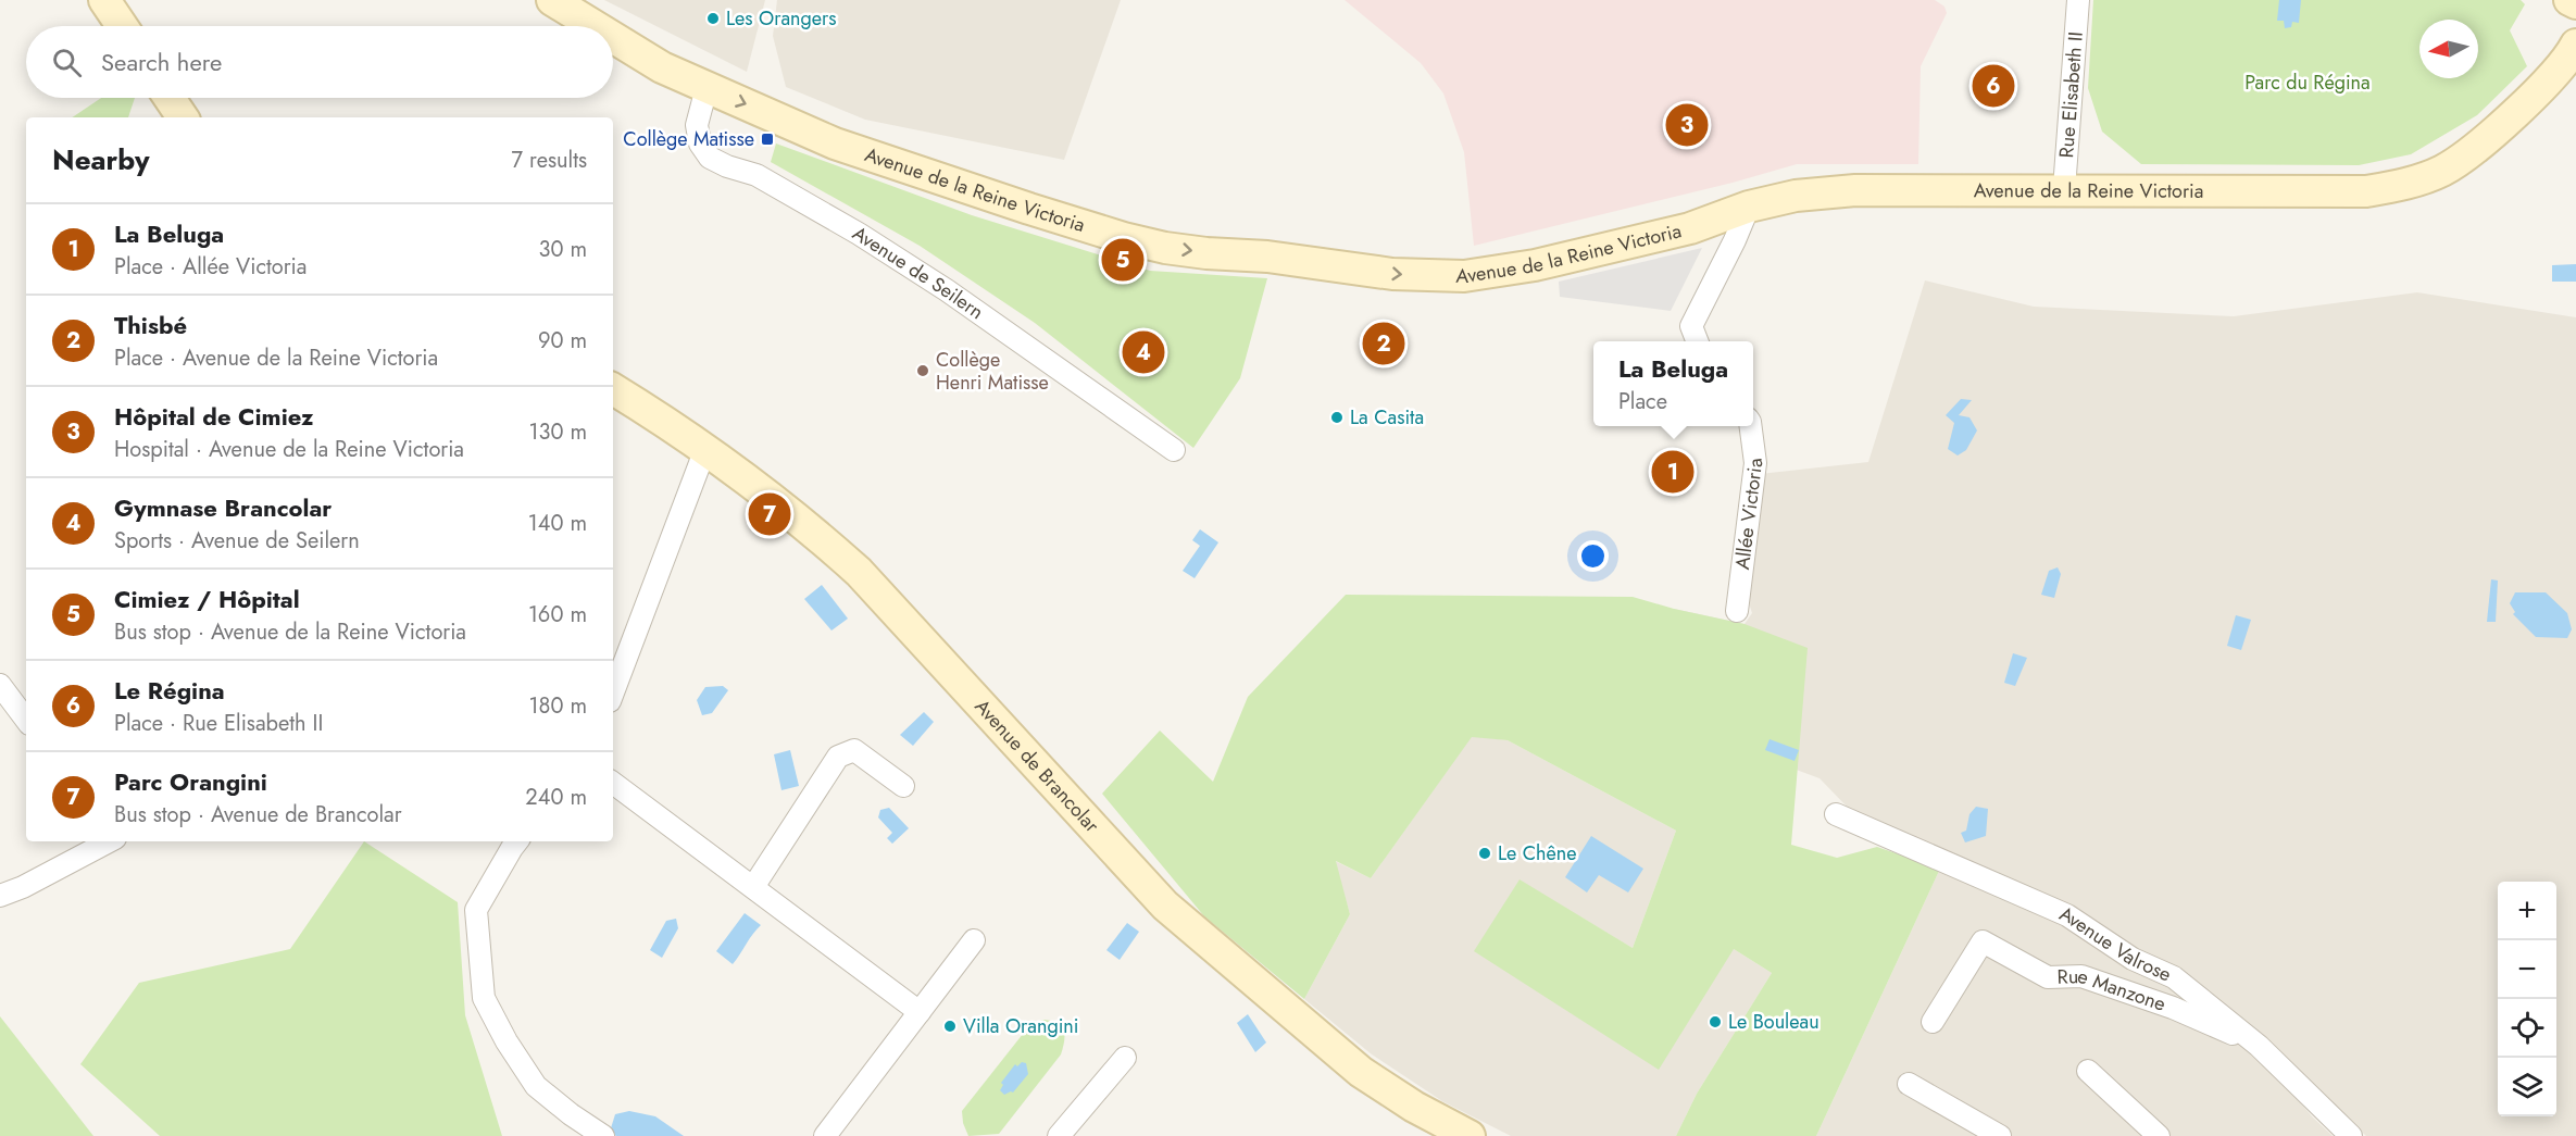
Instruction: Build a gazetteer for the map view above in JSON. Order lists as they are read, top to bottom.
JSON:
{
  "streets": {
    "street": [
      "Rue Elisabeth II",
      "Avenue de la Reine Victoria",
      "Avenue de Seilern",
      "Allée Victoria",
      "Avenue de Brancolar",
      "Avenue Valrose",
      "Rue Manzone"
    ]
  },
  "crossings": [
    ["Rue Elisabeth II", "Avenue de la Reine Victoria"],
    ["Avenue de la Reine Victoria", "Avenue de Seilern"],
    ["Avenue Valrose", "Rue Manzone"]
  ],
  "one_way": ["Avenue de la Reine Victoria"],
  "parks": ["Parc du Régina"],
  "places": {
    "other": [
      "Les Orangers",
      "Collège Henri Matisse",
      "La Casita",
      "Le Chêne",
      "Le Bouleau",
      "Villa Orangini"
    ],
    "transit": ["Collège Matisse"]
  },
  "north": "left",
  "page": {
    "search": "Search here",
    "pins": [
      "6",
      "3",
      "5",
      "2",
      "4",
      "1",
      "7"
    ],
    "heading": ["Nearby", "7 results"],
    "list": [
      {
        "mark": "1",
        "name": "La Beluga",
        "note": "Place · Allée Victoria",
        "value": "30 m"
      },
      {
        "mark": "2",
        "name": "Thisbé",
        "note": "Place · Avenue de la Reine Victoria",
        "value": "90 m"
      },
      {
        "mark": "3",
        "name": "Hôpital de Cimiez",
        "note": "Hospital · Avenue de la Reine Victoria",
        "value": "130 m"
      },
      {
        "mark": "4",
        "name": "Gymnase Brancolar",
        "note": "Sports · Avenue de Seilern",
        "value": "140 m"
      },
      {
        "mark": "5",
        "name": "Cimiez / Hôpital",
        "note": "Bus stop · Avenue de la Reine Victoria",
        "value": "160 m"
      },
      {
        "mark": "6",
        "name": "Le Régina",
        "note": "Place · Rue Elisabeth II",
        "value": "180 m"
      },
      {
        "mark": "7",
        "name": "Parc Orangini",
        "note": "Bus stop · Avenue de Brancolar",
        "value": "240 m"
      }
    ],
    "popup": ["La Beluga", "Place"],
    "map_buttons": ["+", "−"]
  }
}
